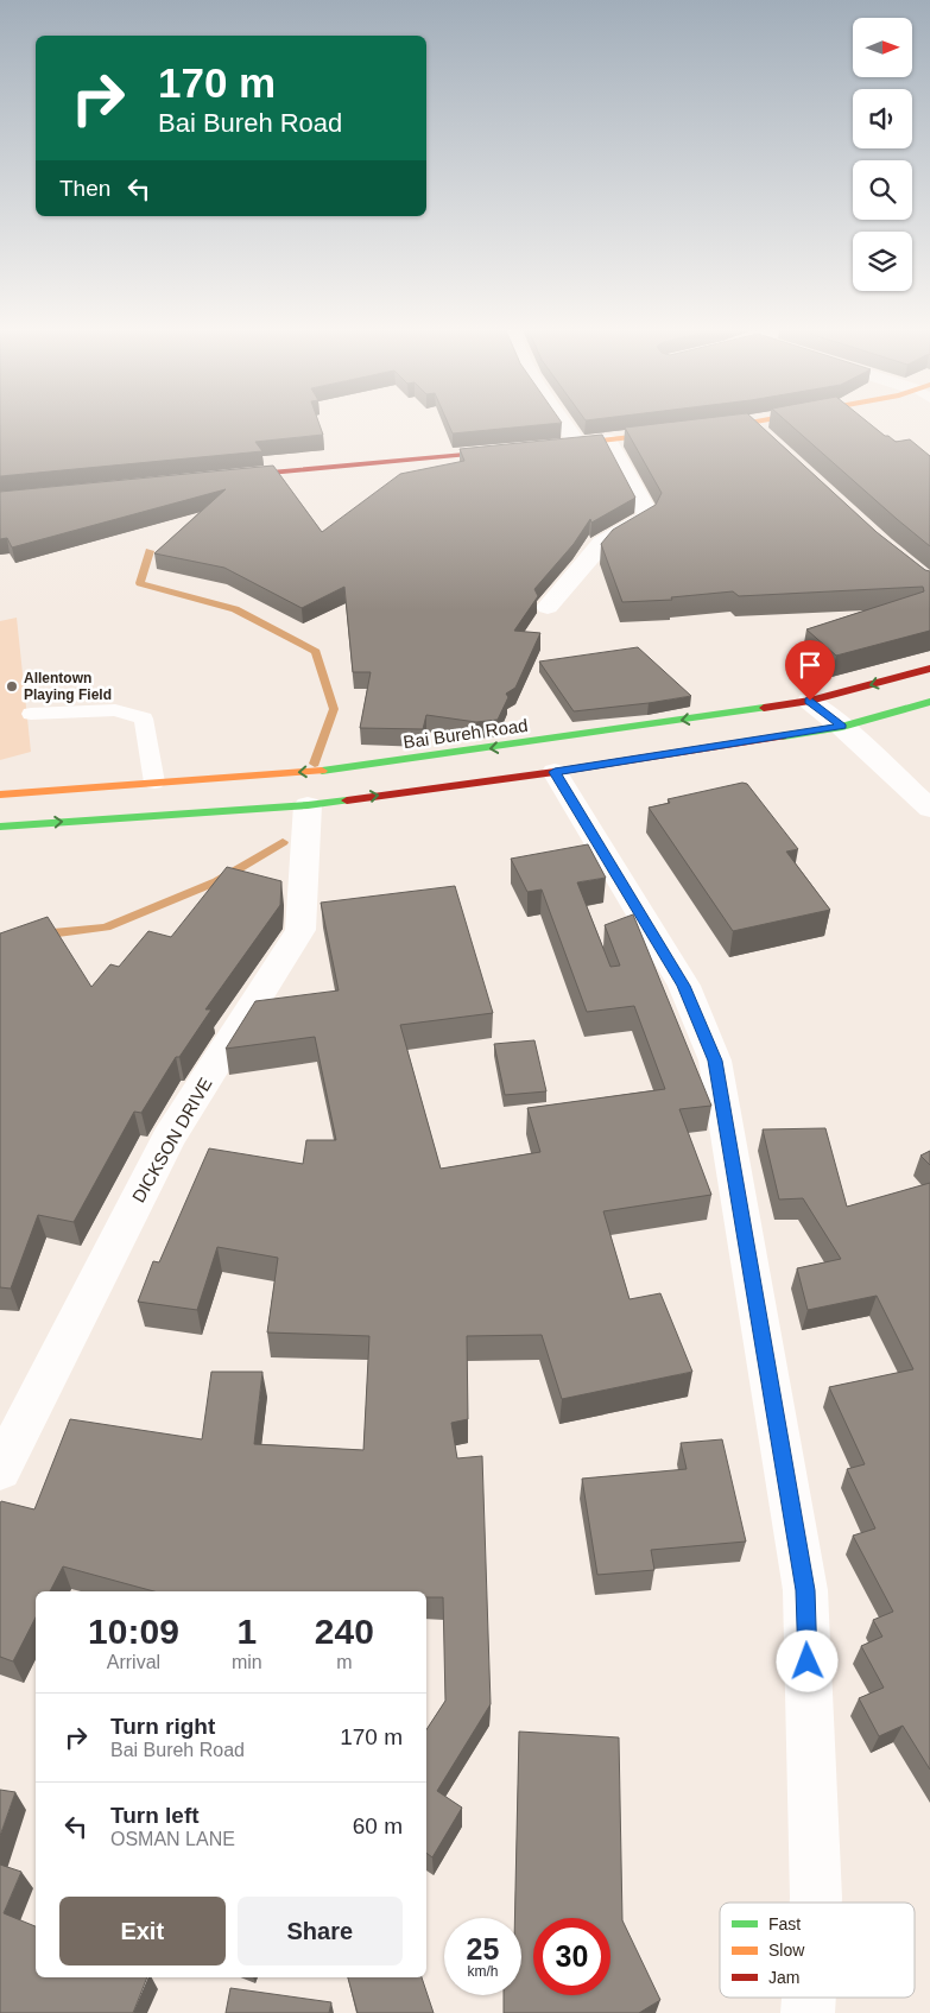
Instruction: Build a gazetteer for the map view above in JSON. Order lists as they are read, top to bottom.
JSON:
{
  "streets": {
    "main road": ["Bai Bureh Road"],
    "street": ["DICKSON DRIVE"]
  },
  "places": ["Allentown Playing Field"],
  "legend": ["Fast", "Slow", "Jam"],
  "north": "right",
  "page": {
    "turn": ["170 m", "Bai Bureh Road"],
    "then": "Then",
    "eta": [
      "10:09",
      "Arrival",
      "1",
      "min",
      "240",
      "m"
    ],
    "list": [
      {
        "name": "Turn right",
        "note": "Bai Bureh Road",
        "value": "170 m"
      },
      {
        "name": "Turn left",
        "note": "OSMAN LANE",
        "value": "60 m"
      }
    ],
    "buttons": ["Exit", "Share"],
    "speed": "25 km/h",
    "limit": "30"
  }
}
